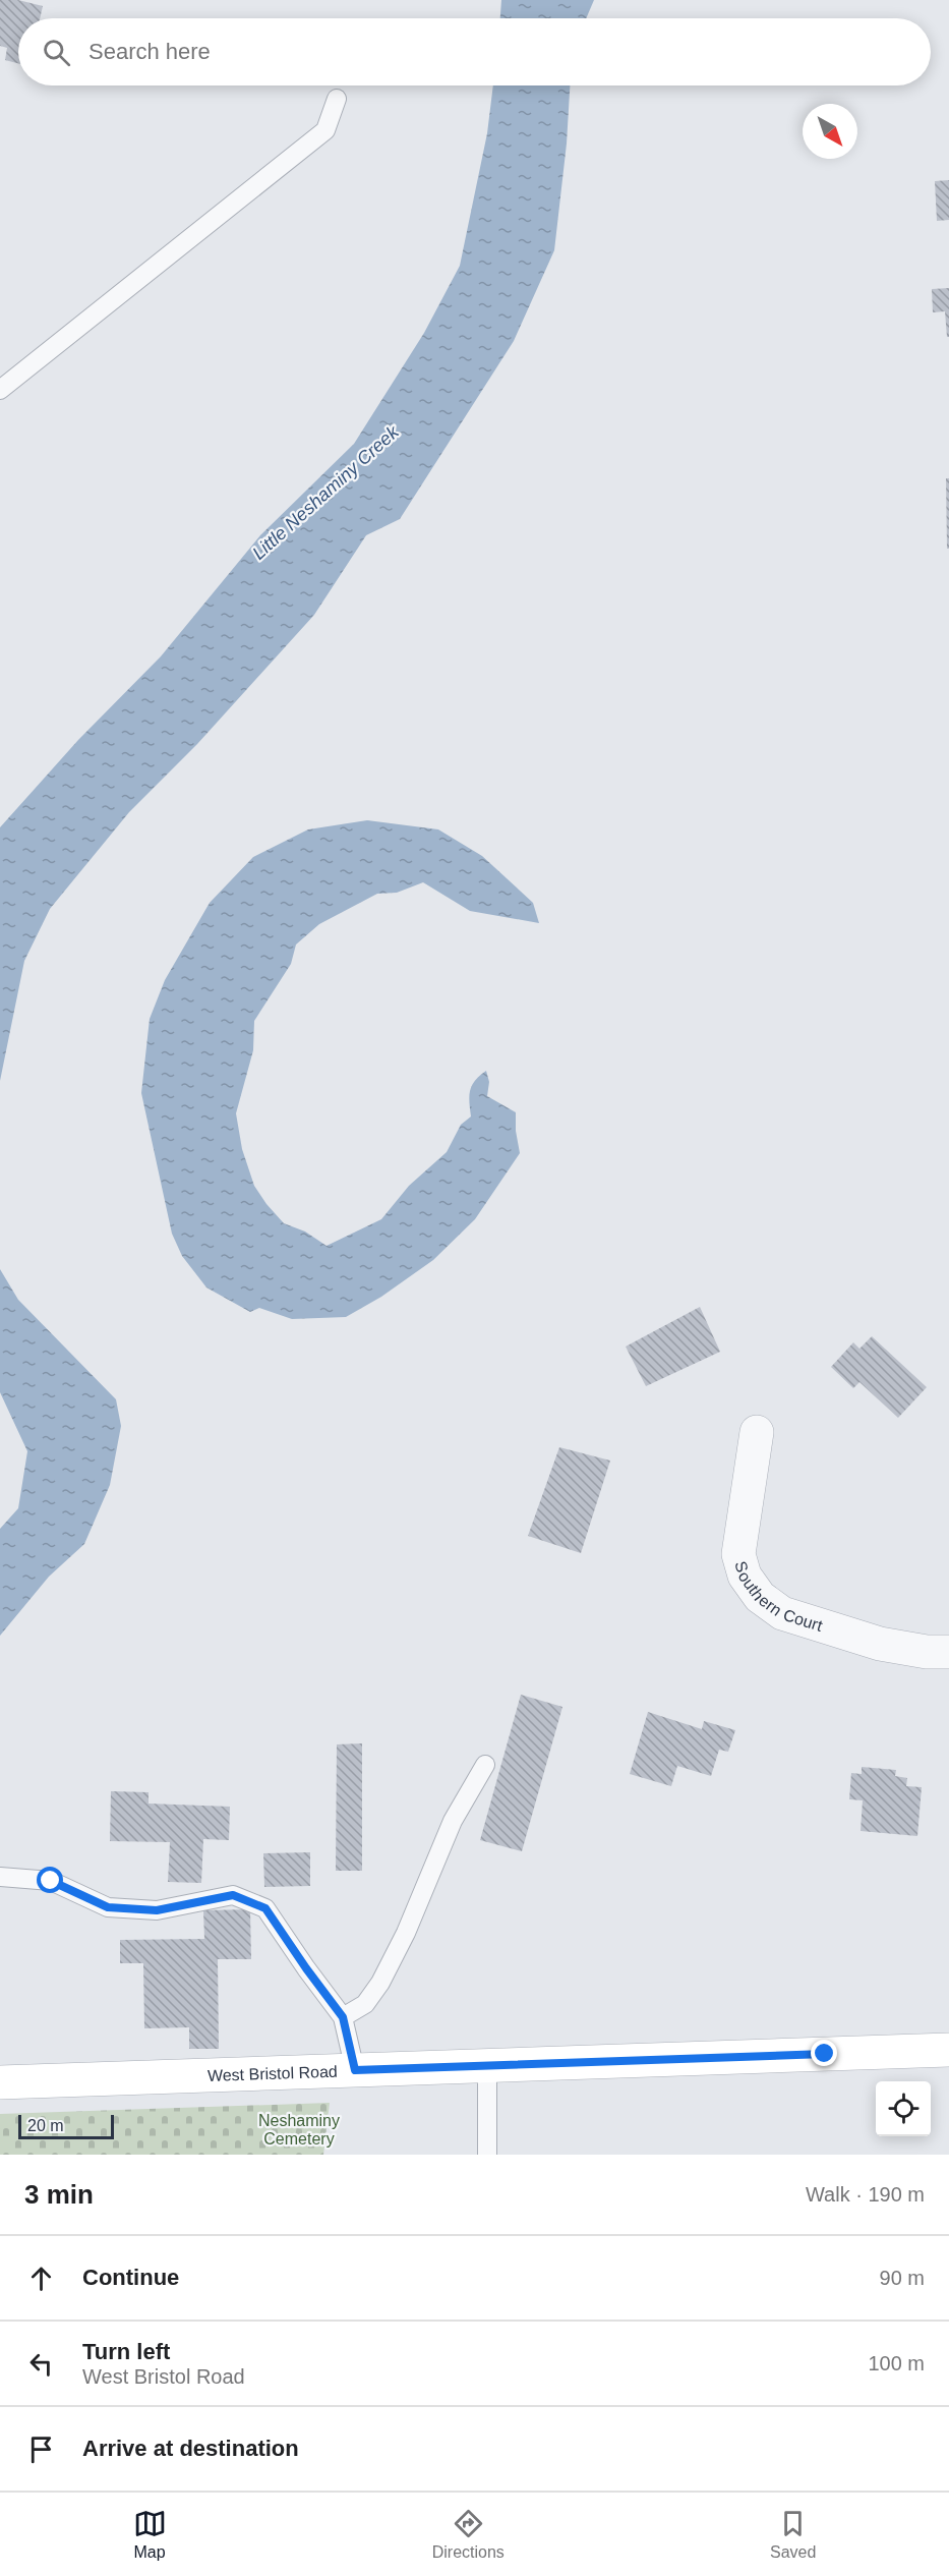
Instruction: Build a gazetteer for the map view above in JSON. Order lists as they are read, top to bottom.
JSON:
{
  "streets": {
    "main road": ["West Bristol Road"],
    "street": ["Southern Court"]
  },
  "water": ["Little Neshaminy Creek"],
  "parks": ["Neshaminy Cemetery"],
  "scale_bar": "20 m",
  "north": "bottom right",
  "page": {
    "search": "Search here",
    "scale": "20 m",
    "heading": ["3 min", "Walk · 190 m"],
    "list": [
      ["Continue", "90 m"],
      ["Turn left", "West Bristol Road", "100 m"],
      "Arrive at destination"
    ],
    "nav": ["Map", "Directions", "Saved"]
  }
}
